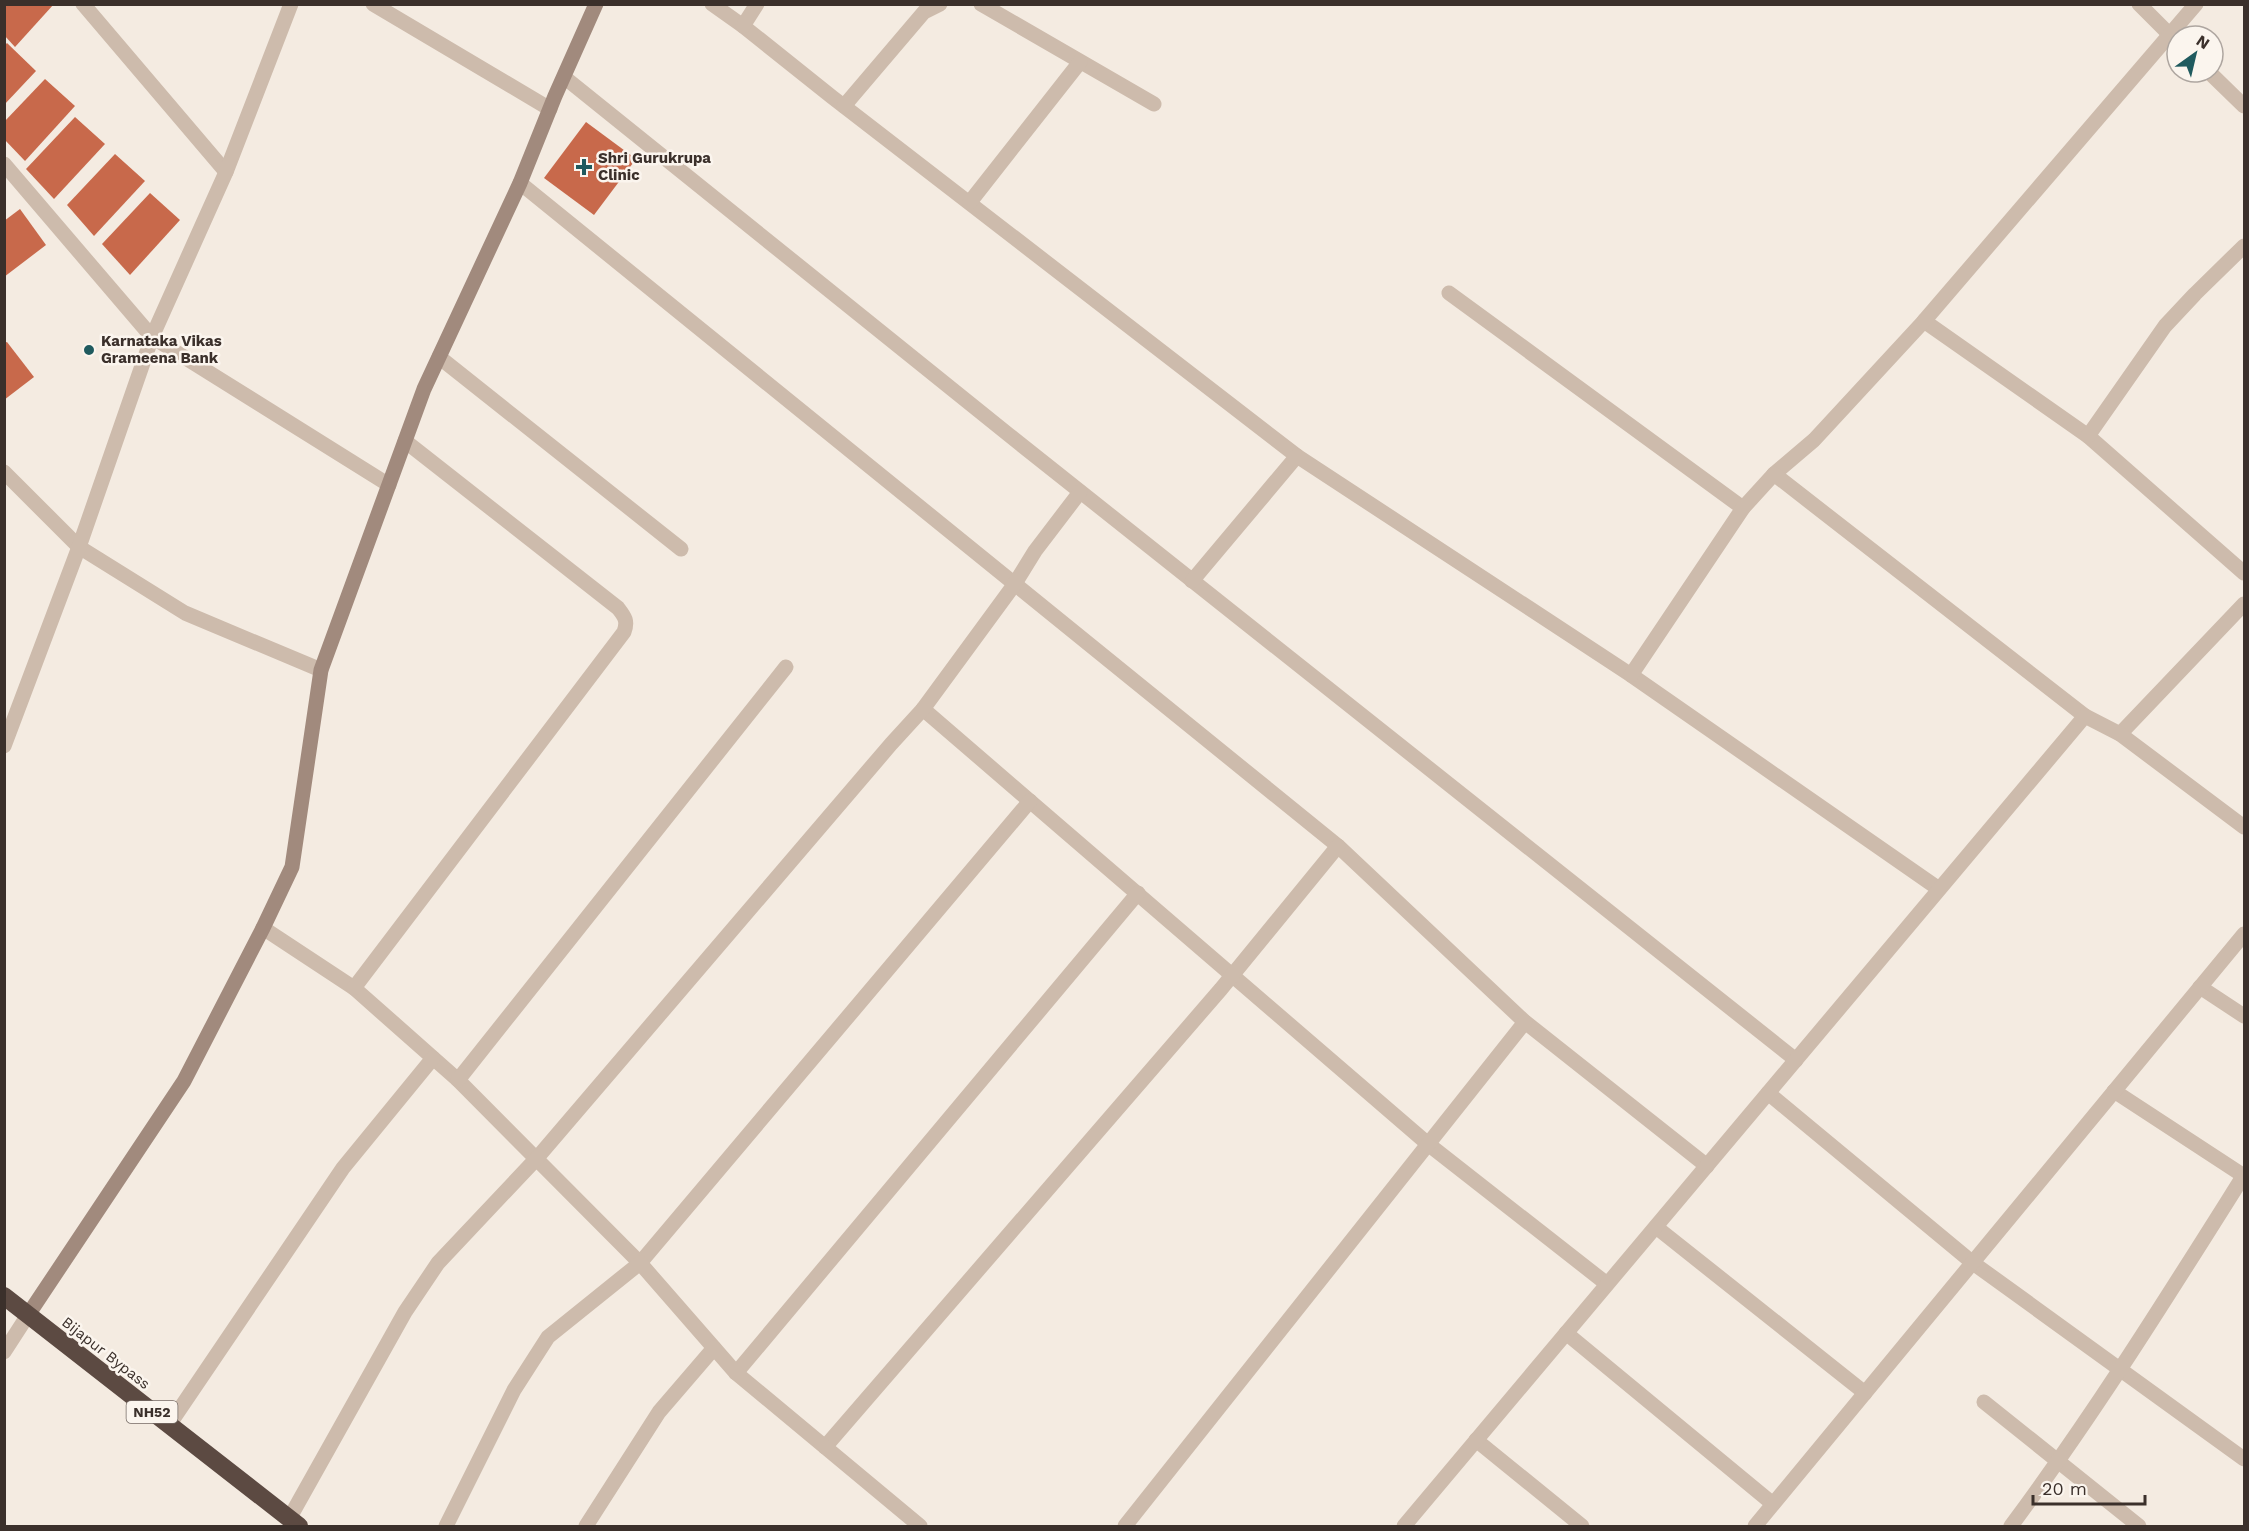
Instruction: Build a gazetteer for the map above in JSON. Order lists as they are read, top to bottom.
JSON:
{
  "streets": {
    "highway": ["Bijapur Bypass", "NH52"]
  },
  "places": {
    "health": ["Shri Gurukrupa Clinic"],
    "other": ["Karnataka Vikas Grameena Bank"]
  },
  "scale_bar": "20 m",
  "north": "top right"
}
